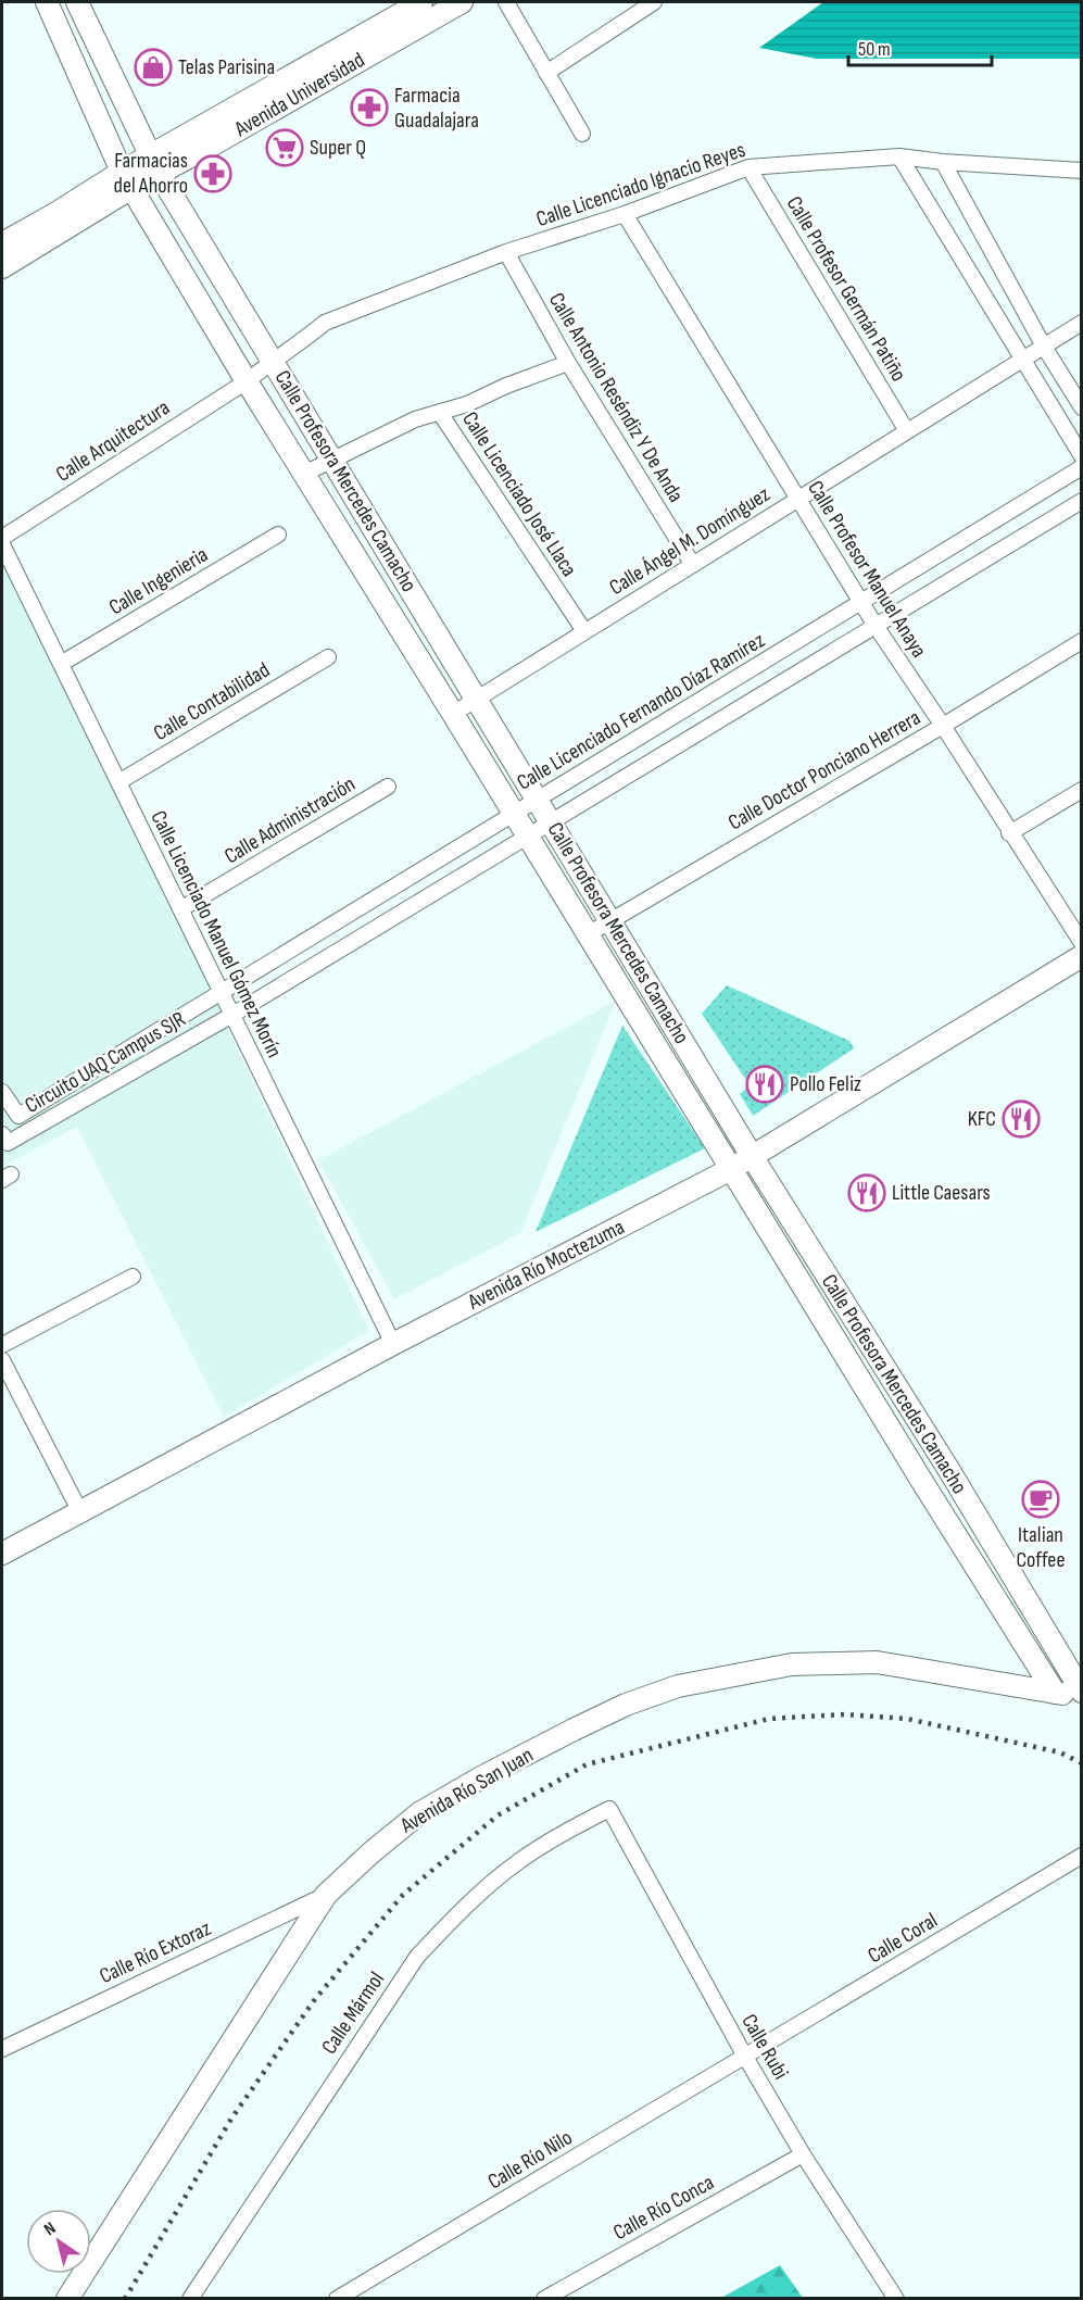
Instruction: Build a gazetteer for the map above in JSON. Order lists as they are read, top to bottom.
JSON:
{
  "streets": {
    "street": [
      "Avenida Universidad",
      "Calle Licenciado Ignacio Reyes",
      "Calle Profesor Germán Patiño",
      "Calle Antonio Reséndiz Y De Anda",
      "Calle Arquitectura",
      "Calle Profesora Mercedes Camacho",
      "Calle Licenciado José Llaca",
      "Calle Ángel M. Domínguez",
      "Calle Profesor Manuel Anaya",
      "Calle Ingenieria",
      "Calle Contabilidad",
      "Calle Licenciado Fernando Díaz Ramírez",
      "Calle Doctor Ponciano Herrera",
      "Calle Administración",
      "Calle Licenciado Manuel Gómez Morín",
      "Circuito UAQ Campus SJR",
      "Avenida Río Moctezuma",
      "Avenida Río San Juan",
      "Calle Coral",
      "Calle Río Extoraz",
      "Calle Mármol",
      "Calle Rubi",
      "Calle Río Nilo",
      "Calle Río Conca"
    ]
  },
  "crossings": [
    ["Avenida Universidad", "Calle Profesora Mercedes Camacho"],
    ["Calle Licenciado Ignacio Reyes", "Calle Profesor Germán Patiño"],
    ["Calle Licenciado Ignacio Reyes", "Calle Antonio Reséndiz Y De Anda"],
    ["Calle Licenciado Ignacio Reyes", "Calle Arquitectura"],
    ["Calle Licenciado Ignacio Reyes", "Calle Profesora Mercedes Camacho"],
    ["Calle Licenciado Ignacio Reyes", "Calle Profesor Manuel Anaya"],
    ["Calle Profesor Germán Patiño", "Calle Ángel M. Domínguez"],
    ["Calle Antonio Reséndiz Y De Anda", "Calle Ángel M. Domínguez"],
    ["Calle Arquitectura", "Calle Profesora Mercedes Camacho"],
    ["Calle Profesora Mercedes Camacho", "Calle Ángel M. Domínguez"],
    ["Calle Profesora Mercedes Camacho", "Calle Licenciado Fernando Díaz Ramírez"],
    ["Calle Profesora Mercedes Camacho", "Calle Doctor Ponciano Herrera"],
    ["Calle Profesora Mercedes Camacho", "Avenida Río Moctezuma"],
    ["Calle Profesora Mercedes Camacho", "Avenida Río San Juan"],
    ["Calle Licenciado José Llaca", "Calle Ángel M. Domínguez"],
    ["Calle Ángel M. Domínguez", "Calle Profesor Manuel Anaya"],
    ["Calle Profesor Manuel Anaya", "Calle Licenciado Fernando Díaz Ramírez"],
    ["Calle Profesor Manuel Anaya", "Calle Doctor Ponciano Herrera"],
    ["Calle Ingenieria", "Calle Licenciado Manuel Gómez Morín"],
    ["Calle Contabilidad", "Calle Licenciado Manuel Gómez Morín"],
    ["Calle Licenciado Fernando Díaz Ramírez", "Calle Licenciado Manuel Gómez Morín"],
    ["Calle Licenciado Fernando Díaz Ramírez", "Circuito UAQ Campus SJR"],
    ["Calle Administración", "Calle Licenciado Manuel Gómez Morín"],
    ["Calle Licenciado Manuel Gómez Morín", "Circuito UAQ Campus SJR"],
    ["Calle Licenciado Manuel Gómez Morín", "Avenida Río Moctezuma"],
    ["Avenida Río San Juan", "Calle Río Extoraz"],
    ["Calle Coral", "Calle Rubi"],
    ["Calle Coral", "Calle Río Nilo"],
    ["Calle Mármol", "Calle Rubi"],
    ["Calle Rubi", "Calle Río Nilo"],
    ["Calle Rubi", "Calle Río Conca"]
  ],
  "places": {
    "shop": ["Telas Parisina"],
    "pharmacy": ["Farmacia Guadalajara", "Farmacias del Ahorro"],
    "supermarket": ["Super Q"],
    "restaurant": ["Pollo Feliz", "KFC", "Little Caesars"],
    "cafe": ["Italian Coffee"]
  },
  "scale_bar": "50 m",
  "north": "top left"
}
